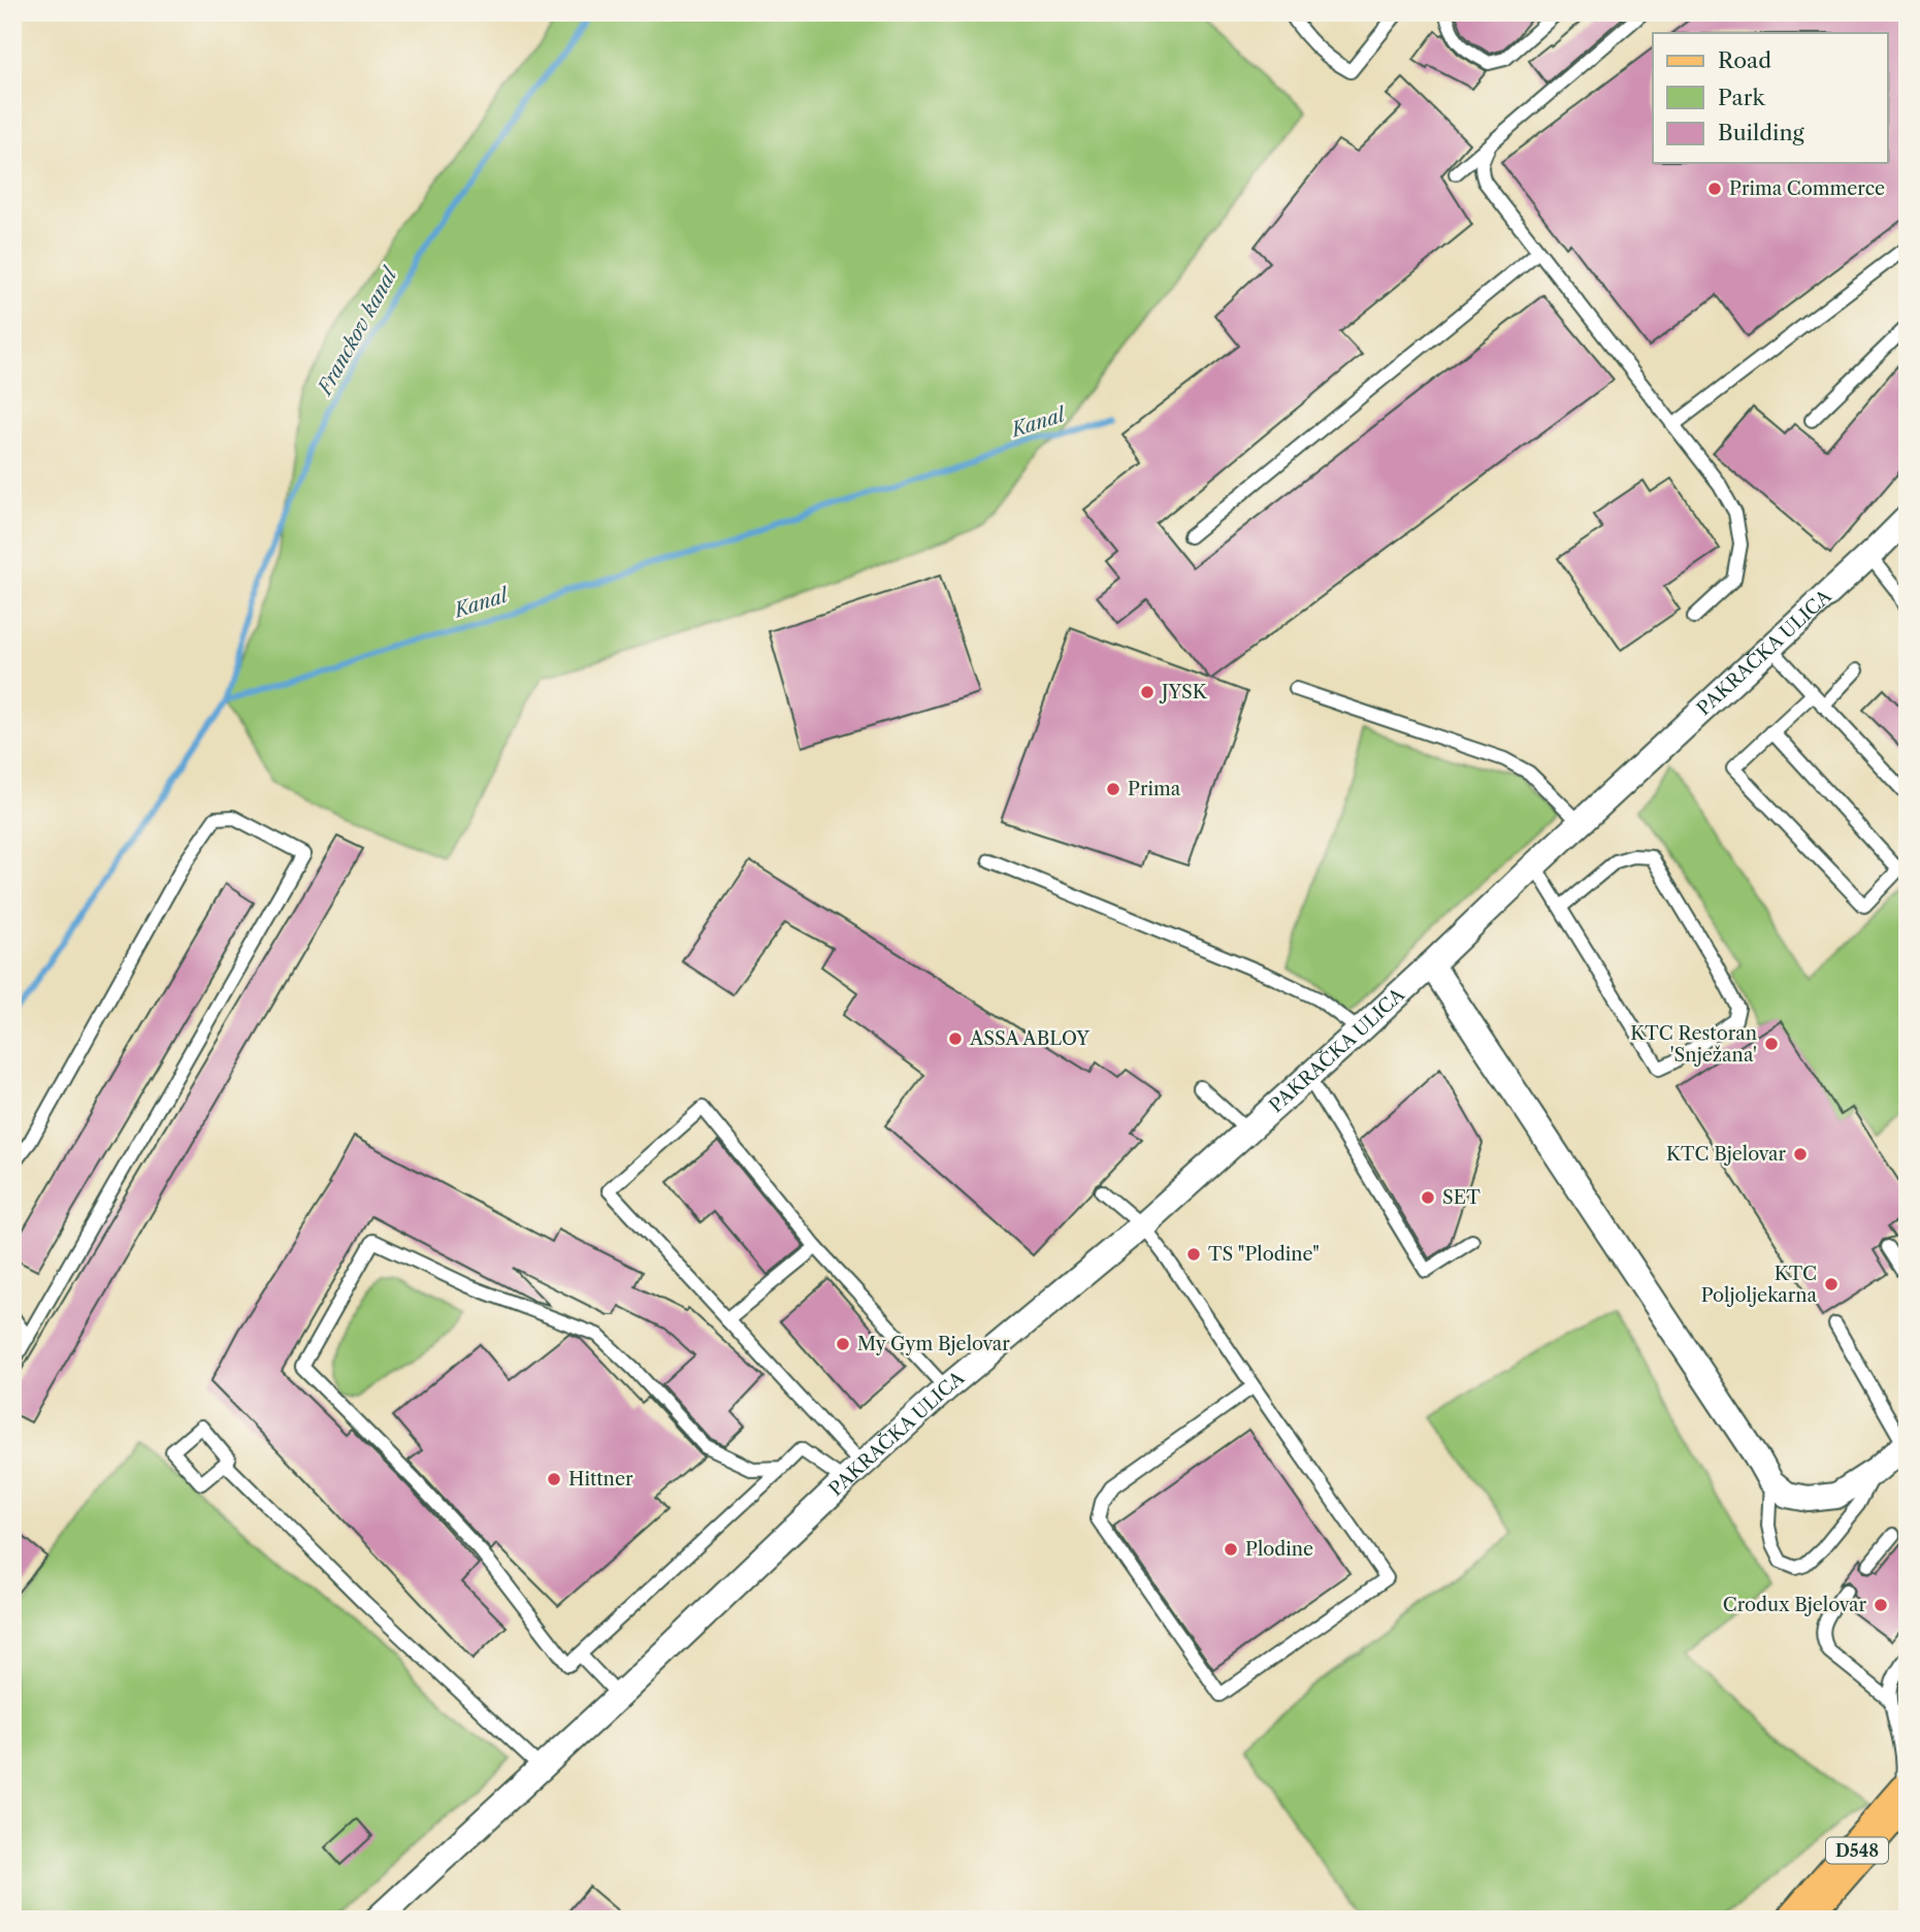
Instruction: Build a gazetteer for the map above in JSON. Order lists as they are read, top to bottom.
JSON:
{
  "streets": {
    "main road": ["D548"],
    "street": ["PAKRAČKA ULICA"]
  },
  "water": ["Franckov kanal", "Kanal"],
  "places": [
    "Prima Commerce",
    "JYSK",
    "Prima",
    "ASSA ABLOY",
    "KTC Restoran 'Snježana'",
    "KTC Bjelovar",
    "SET",
    "TS \"Plodine\"",
    "KTC Poljoljekarna",
    "My Gym Bjelovar",
    "Hittner",
    "Plodine",
    "Crodux Bjelovar"
  ],
  "legend": ["Road", "Park", "Building"]
}
